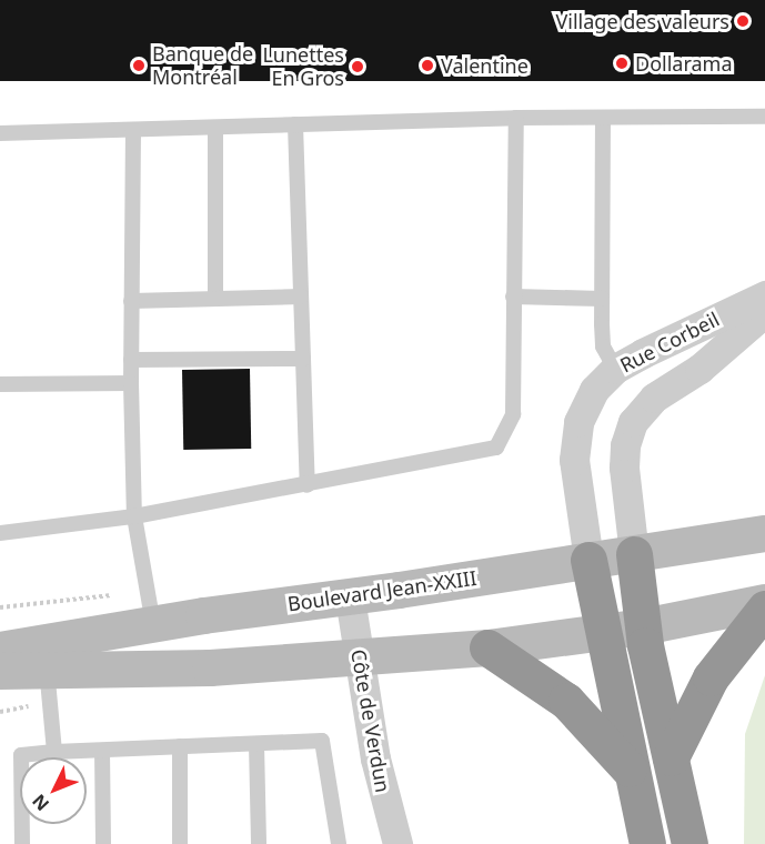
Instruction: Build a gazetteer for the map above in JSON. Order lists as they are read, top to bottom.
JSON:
{
  "streets": {
    "street": ["Rue Corbeil", "Boulevard Jean-XXIII", "Côte de Verdun"]
  },
  "crossings": [
    ["Rue Corbeil", "Boulevard Jean-XXIII"],
    ["Boulevard Jean-XXIII", "Côte de Verdun"]
  ],
  "places": [
    "Village des valeurs",
    "Dollarama",
    "Banque de Montréal",
    "Valentine",
    "Lunettes En Gros"
  ],
  "north": "bottom left"
}
